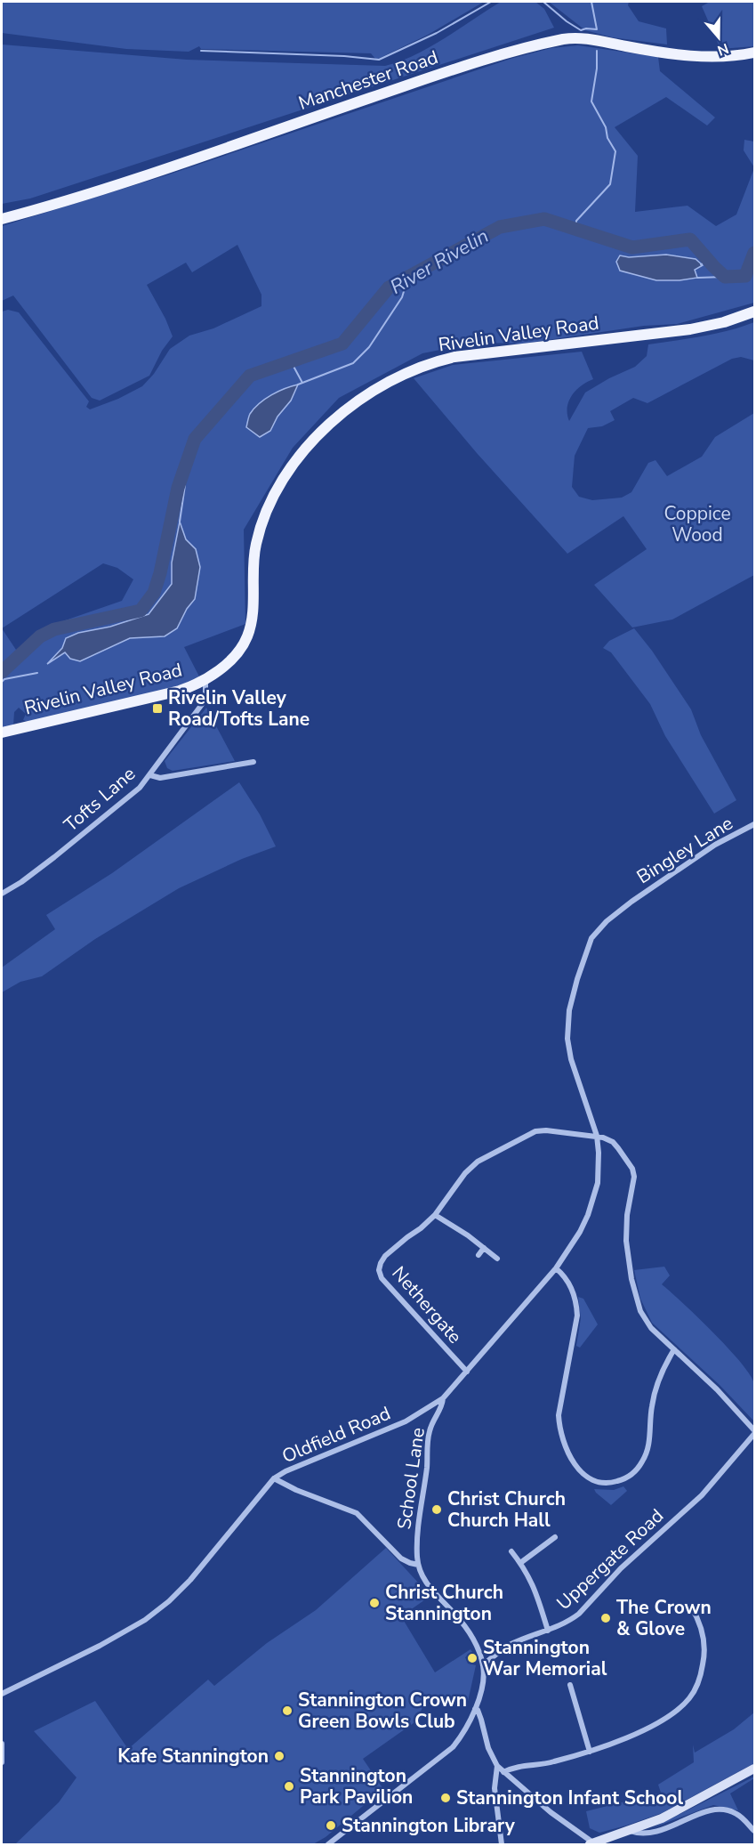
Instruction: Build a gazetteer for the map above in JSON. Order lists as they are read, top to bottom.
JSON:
{
  "streets": {
    "main road": ["Manchester Road", "Rivelin Valley Road"],
    "street": [
      "Tofts Lane",
      "Bingley Lane",
      "Nethergate",
      "Oldfield Road",
      "School Lane",
      "Uppergate Road"
    ]
  },
  "crossings": [
    ["Rivelin Valley Road", "Tofts Lane"],
    ["Bingley Lane", "Nethergate"],
    ["Bingley Lane", "Oldfield Road"],
    ["Nethergate", "Oldfield Road"],
    ["Oldfield Road", "School Lane"]
  ],
  "water": ["River Rivelin"],
  "parks": ["Coppice Wood"],
  "places": {
    "transit": ["Rivelin Valley Road/Tofts Lane"],
    "other": [
      "Christ Church Church Hall",
      "Christ Church Stannington",
      "The Crown & Glove",
      "Stannington War Memorial",
      "Stannington Crown Green Bowls Club",
      "Kafe Stannington",
      "Stannington Park Pavilion",
      "Stannington Infant School",
      "Stannington Library"
    ]
  },
  "north": "bottom"
}
